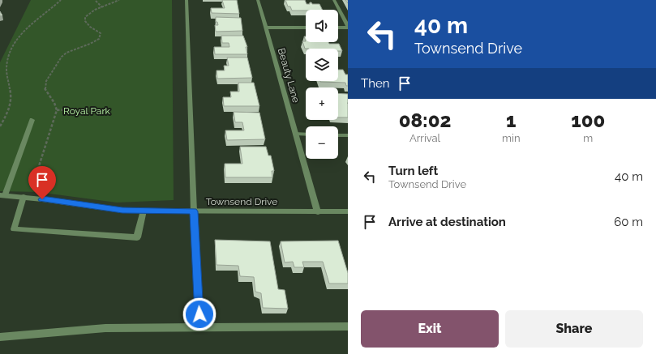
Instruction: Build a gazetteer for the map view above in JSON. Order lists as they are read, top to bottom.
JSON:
{
  "streets": {
    "street": ["Beauty Lane", "Townsend Drive"]
  },
  "crossings": [
    ["Beauty Lane", "Townsend Drive"]
  ],
  "parks": ["Royal Park"],
  "page": {
    "turn": ["40 m", "Townsend Drive"],
    "map_buttons": ["+", "−"],
    "then": "Then",
    "eta": [
      "08:02",
      "Arrival",
      "1",
      "min",
      "100",
      "m"
    ],
    "list": [
      {
        "name": "Turn left",
        "note": "Townsend Drive",
        "value": "40 m"
      },
      {
        "name": "Arrive at destination",
        "value": "60 m"
      }
    ],
    "buttons": ["Exit", "Share"]
  }
}
